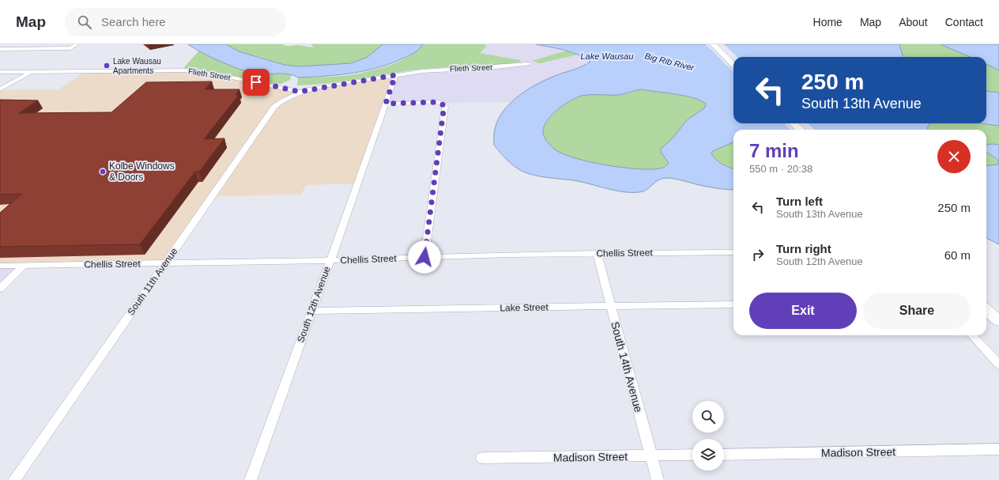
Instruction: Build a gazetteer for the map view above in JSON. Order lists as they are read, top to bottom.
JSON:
{
  "streets": {
    "street": [
      "Flieth Street",
      "Chellis Street",
      "South 11th Avenue",
      "South 12th Avenue",
      "Lake Street",
      "South 14th Avenue",
      "Madison Street"
    ]
  },
  "crossings": [
    ["Flieth Street", "South 11th Avenue"],
    ["Flieth Street", "South 12th Avenue"],
    ["Chellis Street", "South 11th Avenue"],
    ["Chellis Street", "South 12th Avenue"],
    ["Chellis Street", "South 14th Avenue"],
    ["South 12th Avenue", "Lake Street"],
    ["Lake Street", "South 14th Avenue"],
    ["South 14th Avenue", "Madison Street"]
  ],
  "water": ["Lake Wausau", "Big Rib River"],
  "places": ["Lake Wausau Apartments", "Kolbe Windows & Doors"],
  "page": {
    "header": "Map",
    "search": "Search here",
    "nav": [
      "Home",
      "Map",
      "About",
      "Contact"
    ],
    "turn": ["250 m", "South 13th Avenue"],
    "heading": ["7 min", "550 m · 20:38"],
    "list": [
      {
        "name": "Turn left",
        "note": "South 13th Avenue",
        "value": "250 m"
      },
      {
        "name": "Turn right",
        "note": "South 12th Avenue",
        "value": "60 m"
      }
    ],
    "buttons": ["Exit", "Share"]
  }
}
